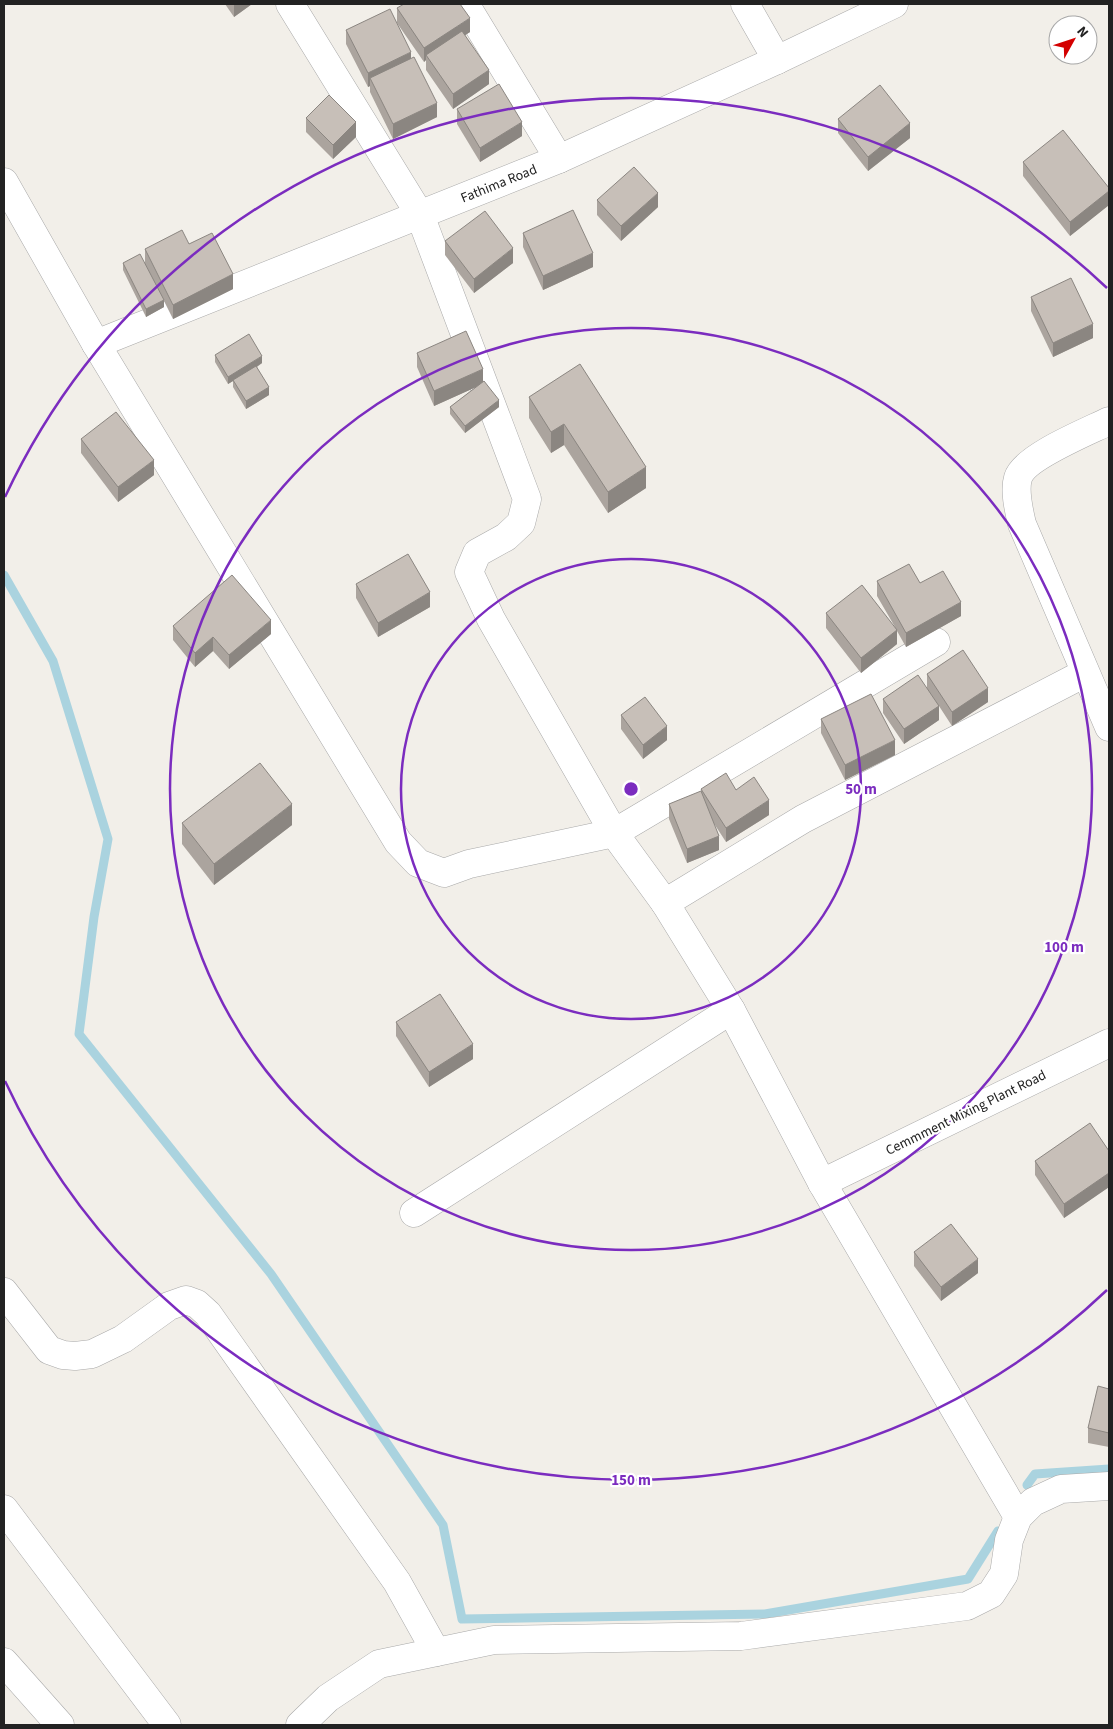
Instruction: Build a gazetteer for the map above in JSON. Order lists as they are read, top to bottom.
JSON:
{
  "streets": {
    "street": ["Fathima Road", "Cemmment Mixing Plant Road"]
  },
  "north": "top right",
  "rings": ["50 m", "100 m", "150 m"]
}
